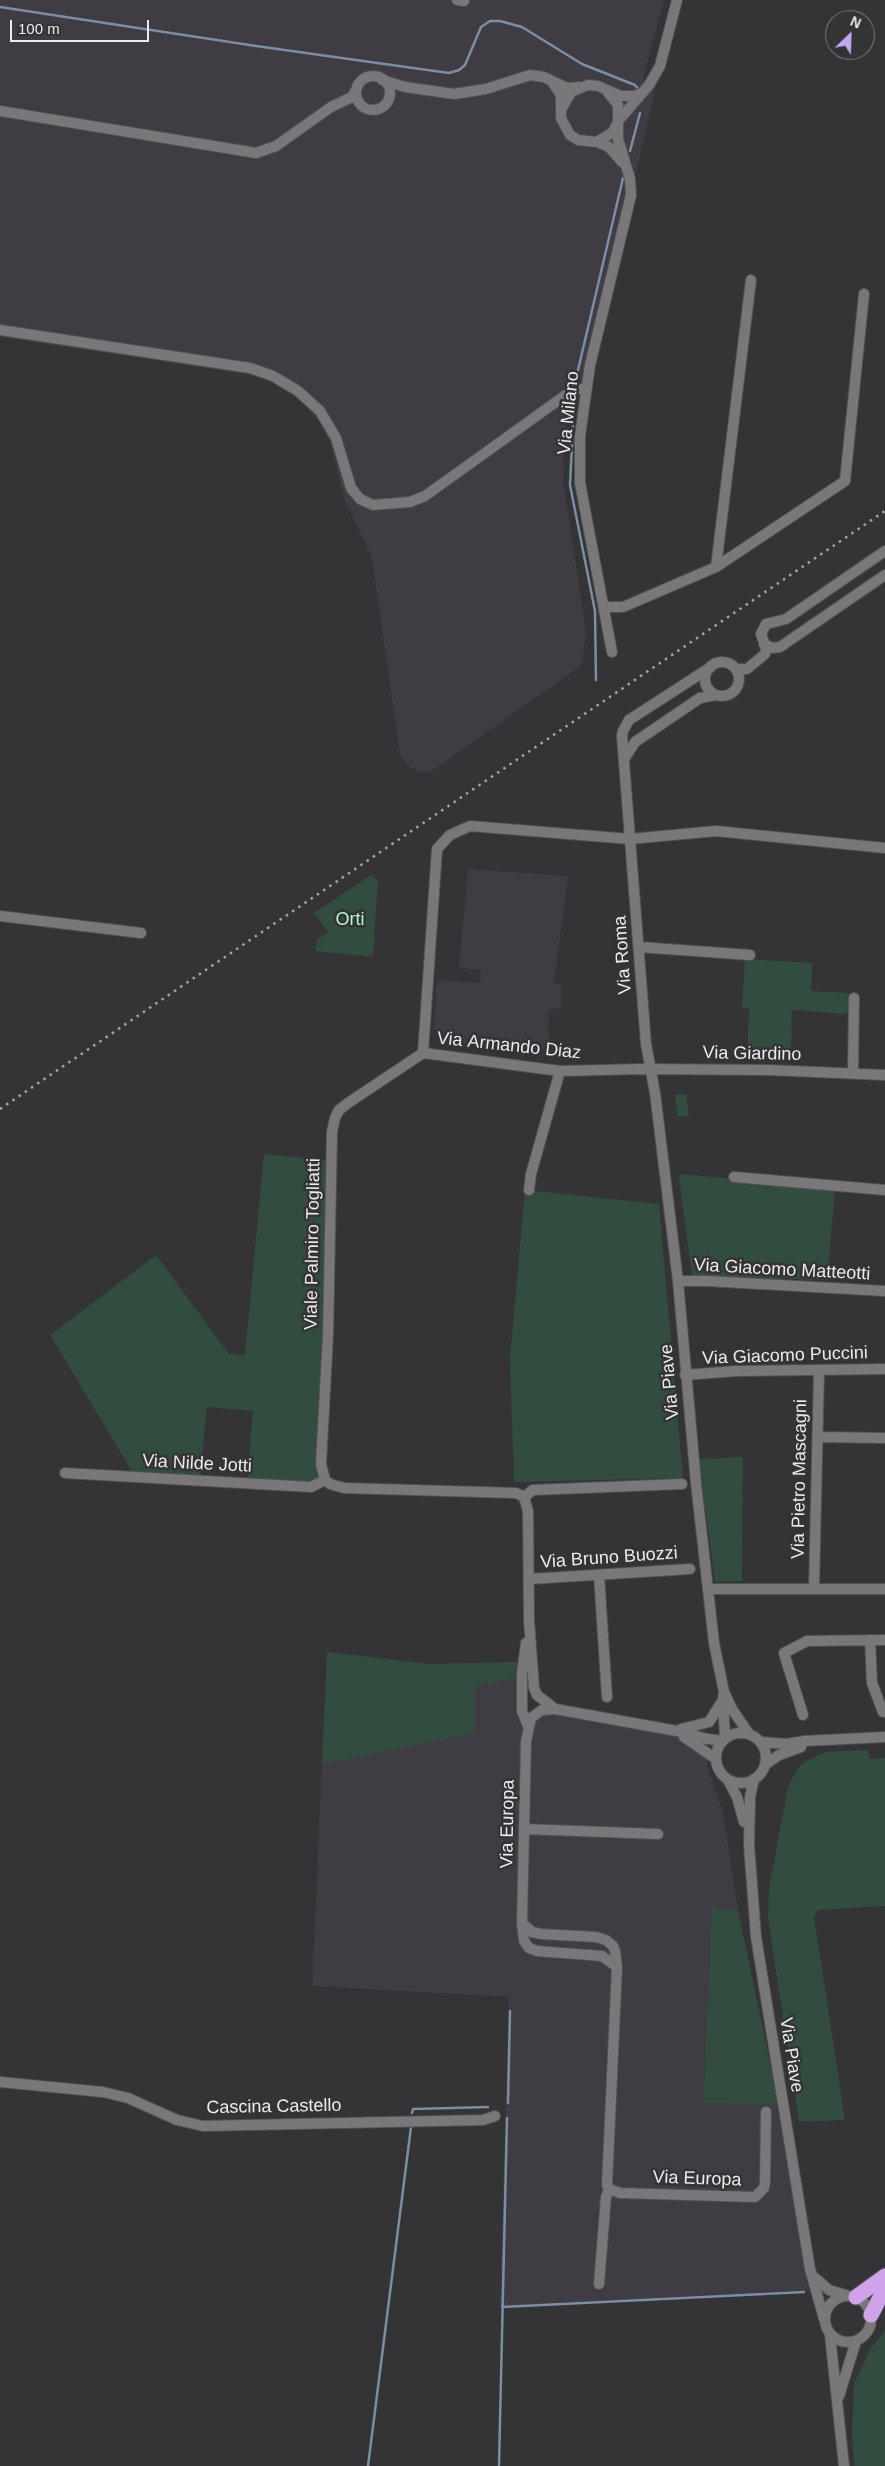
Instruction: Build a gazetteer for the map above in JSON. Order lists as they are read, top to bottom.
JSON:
{
  "streets": {
    "street": [
      "Via Milano",
      "Via Roma",
      "Via Armando Diaz",
      "Via Giardino",
      "Viale Palmiro Togliatti",
      "Via Giacomo Matteotti",
      "Via Giacomo Puccini",
      "Via Piave",
      "Via Nilde Jotti",
      "Via Pietro Mascagni",
      "Via Bruno Buozzi",
      "Via Europa",
      "Cascina Castello"
    ]
  },
  "crossings": [
    ["Via Roma", "Via Armando Diaz"],
    ["Via Roma", "Via Giardino"],
    ["Via Roma", "Via Piave"],
    ["Via Armando Diaz", "Via Giardino"],
    ["Via Armando Diaz", "Viale Palmiro Togliatti"],
    ["Via Armando Diaz", "Via Piave"],
    ["Via Giardino", "Via Piave"],
    ["Viale Palmiro Togliatti", "Via Nilde Jotti"],
    ["Via Giacomo Matteotti", "Via Piave"],
    ["Via Giacomo Puccini", "Via Piave"],
    ["Via Giacomo Puccini", "Via Pietro Mascagni"]
  ],
  "parks": ["Orti"],
  "scale_bar": "100 m",
  "north": "top right"
}
